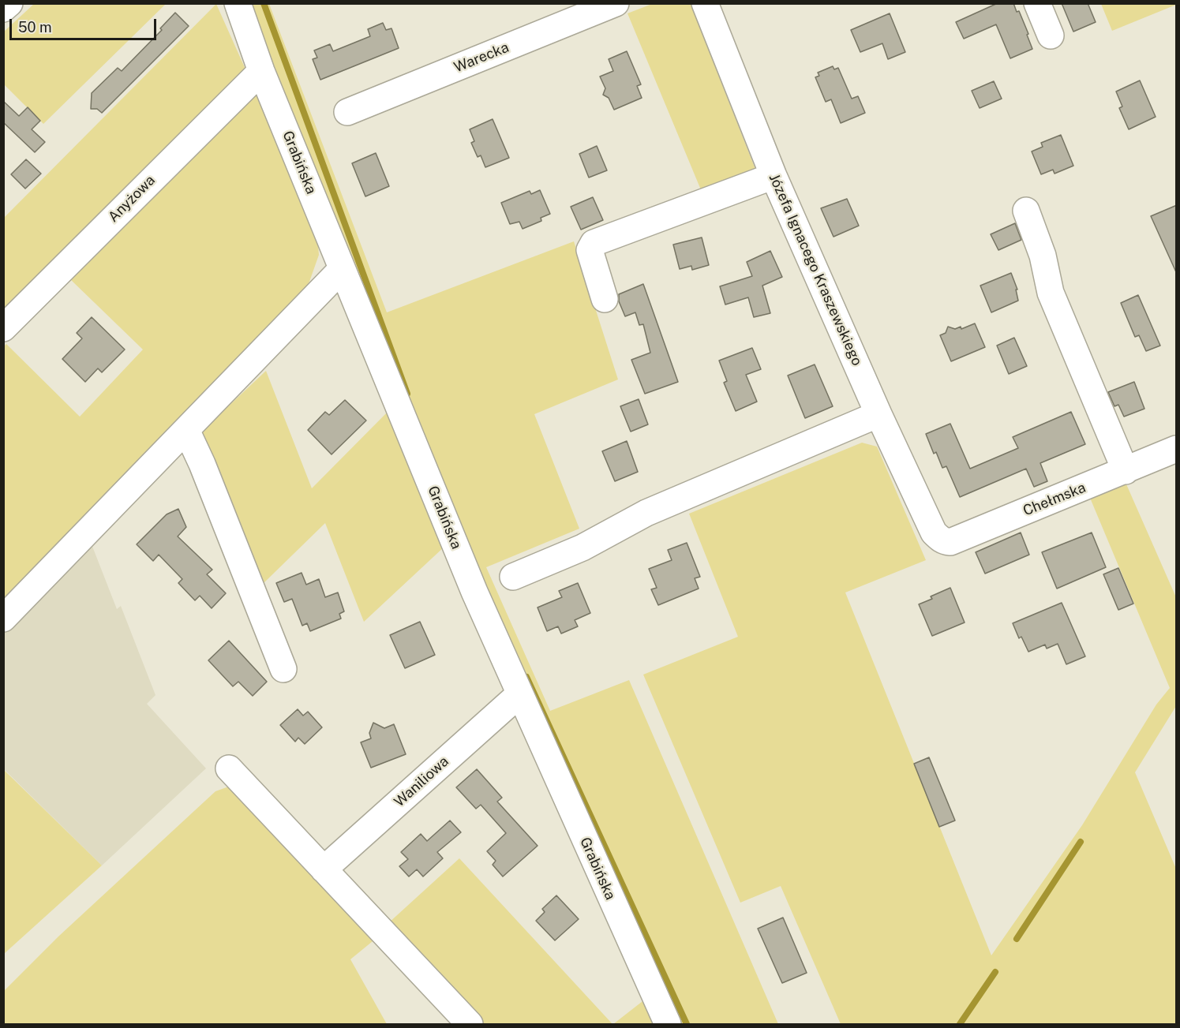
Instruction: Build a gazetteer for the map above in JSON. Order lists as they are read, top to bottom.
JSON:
{
  "streets": {
    "street": [
      "Warecka",
      "Grabińska",
      "Anyżowa",
      "Józefa Ignacego Kraszewskiego",
      "Chełmska",
      "Waniliowa"
    ]
  },
  "crossings": [
    ["Grabińska", "Anyżowa"],
    ["Grabińska", "Waniliowa"],
    ["Józefa Ignacego Kraszewskiego", "Chełmska"]
  ],
  "scale_bar": "50 m"
}
